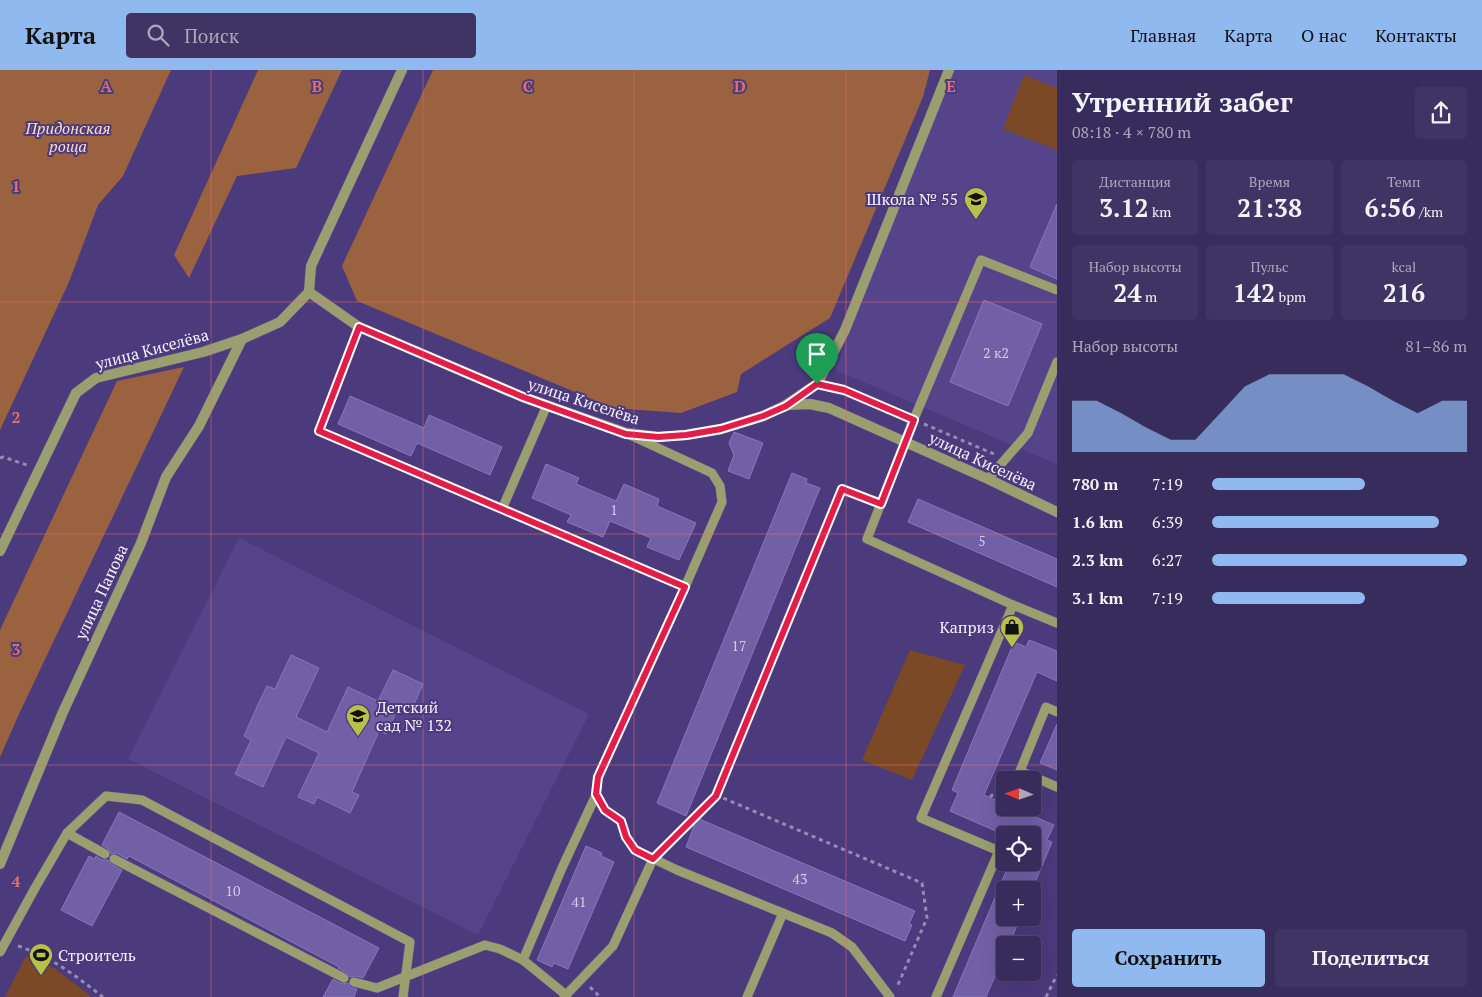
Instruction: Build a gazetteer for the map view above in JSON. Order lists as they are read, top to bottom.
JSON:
{
  "streets": {
    "street": ["улица Киселёва", "улица Папова"]
  },
  "crossings": [
    ["улица Киселёва", "улица Папова"]
  ],
  "parks": ["Придонская роща"],
  "places": {
    "school or university": ["Школа № 55", "Детский сад № 132"],
    "shop": ["Каприз"],
    "sports": ["Строитель"]
  },
  "house_numbers": [
    "2 к2",
    "1",
    "5",
    "17",
    "43",
    "10",
    "41"
  ],
  "north": "left",
  "page": {
    "header": "Карта",
    "search": "Поиск",
    "nav": [
      "Главная",
      "Карта",
      "О нас",
      "Контакты"
    ],
    "heading": ["Утренний забег", "08:18 · 4 × 780 m"],
    "stats": [
      ["Дистанция", "3.12 km"],
      ["Время", "21:38"],
      ["Темп", "6:56 /km"],
      ["Набор высоты", "24 m"],
      ["Пульс", "142 bpm"],
      ["kcal", "216"]
    ],
    "chart": ["Набор высоты", "81–86 m"],
    "list": [
      {
        "name": "780 m",
        "note": "7:19"
      },
      {
        "name": "1.6 km",
        "note": "6:39"
      },
      {
        "name": "2.3 km",
        "note": "6:27"
      },
      {
        "name": "3.1 km",
        "note": "7:19"
      }
    ],
    "map_buttons": ["+", "−"],
    "buttons": ["Сохранить", "Поделиться"]
  },
  "grid": {
    "columns": [
      "A",
      "B",
      "C",
      "D",
      "E"
    ],
    "rows": [
      "1",
      "2",
      "3",
      "4"
    ]
  }
}
